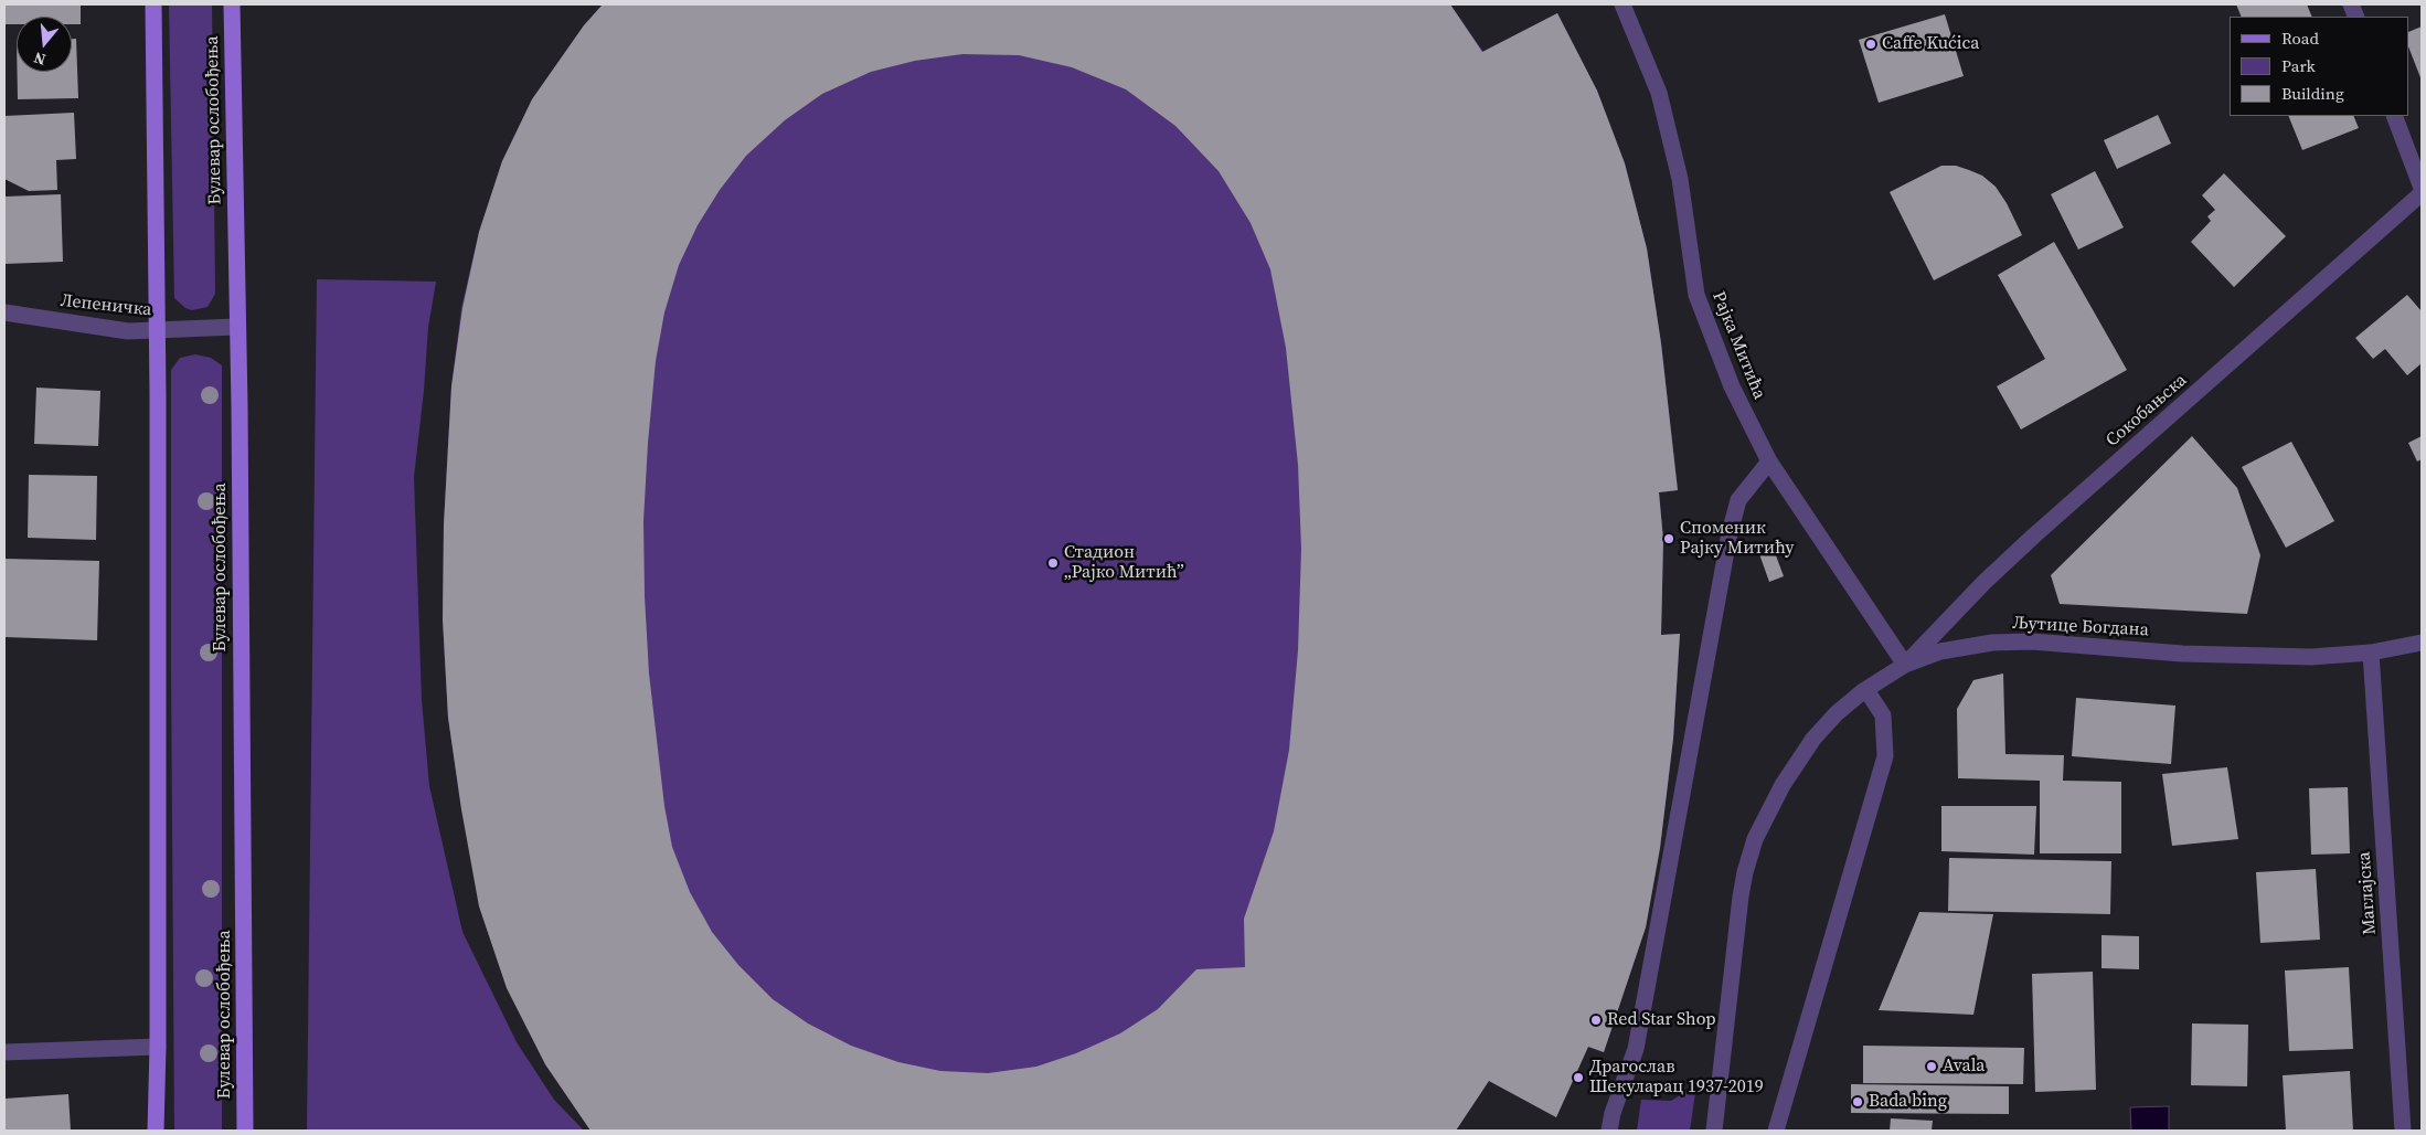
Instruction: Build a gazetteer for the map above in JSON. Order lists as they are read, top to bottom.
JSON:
{
  "streets": {
    "main road": ["Булевар ослобођења"],
    "street": [
      "Лепеничка",
      "Рајка Митића",
      "Сокобањска",
      "Љутице Богдана",
      "Маглајска"
    ]
  },
  "crossings": [
    ["Булевар ослобођења", "Лепеничка"],
    ["Рајка Митића", "Сокобањска"],
    ["Рајка Митића", "Љутице Богдана"],
    ["Сокобањска", "Љутице Богдана"],
    ["Љутице Богдана", "Маглајска"]
  ],
  "places": [
    "Caffe Kućica",
    "Споменик Рајку Митићу",
    "Стадион „Рајко Митић”",
    "Red Star Shop",
    "Avala",
    "Драгослав Шекуларац 1937-2019",
    "Bada bing"
  ],
  "legend": ["Road", "Park", "Building"],
  "north": "bottom"
}
